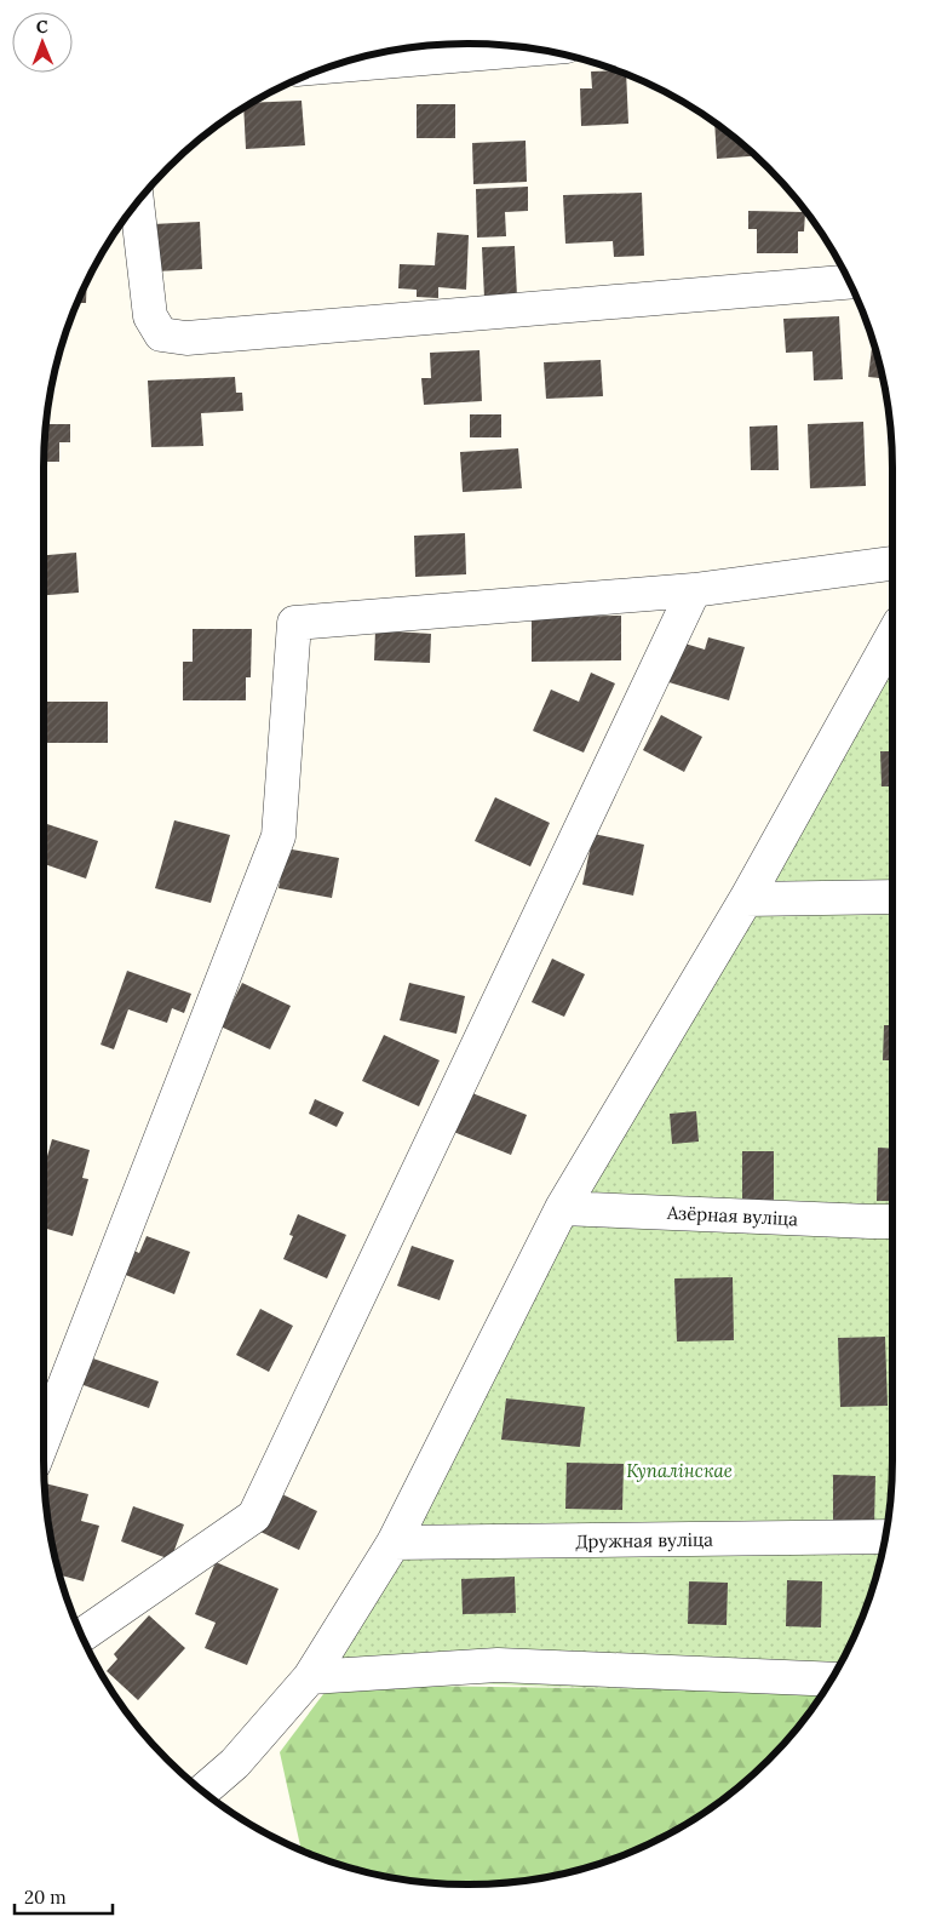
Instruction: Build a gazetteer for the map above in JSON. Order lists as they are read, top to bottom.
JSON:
{
  "streets": {
    "street": ["Азёрная вуліца", "Дружная вуліца"]
  },
  "parks": ["Купалінскае"],
  "scale_bar": "20 m",
  "north": "top"
}
